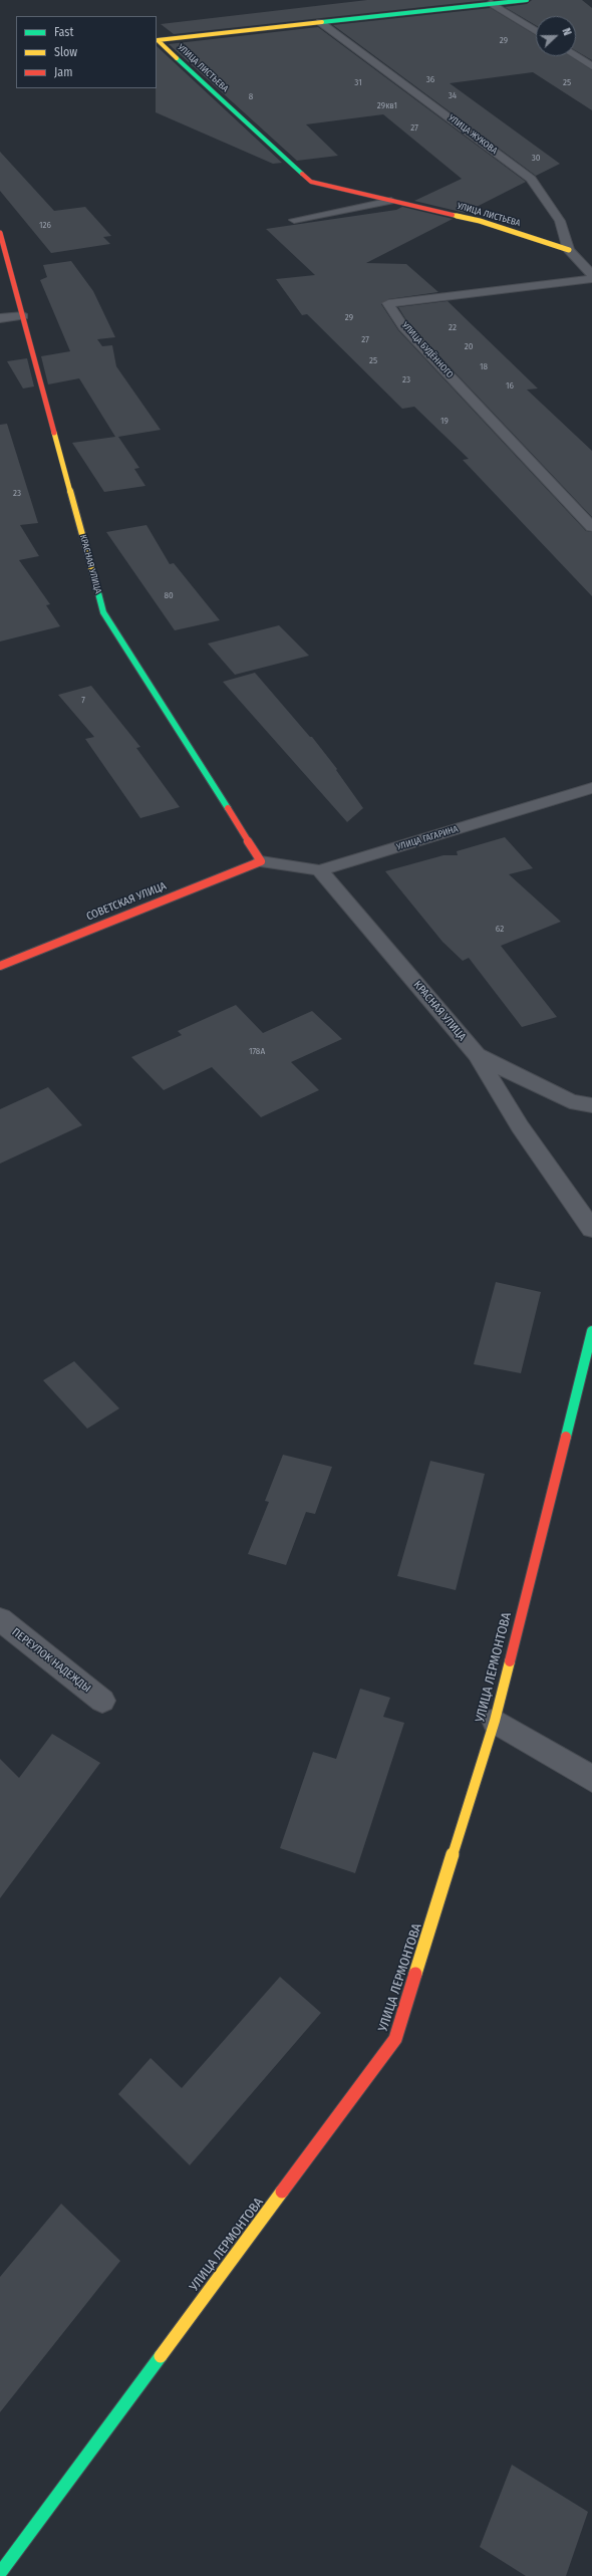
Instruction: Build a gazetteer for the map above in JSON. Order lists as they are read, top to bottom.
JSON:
{
  "streets": {
    "street": [
      "УЛИЦА ЛИСТЬЕВА",
      "УЛИЦА ЖУКОВА",
      "УЛИЦА БУДЁННОГО",
      "КРАСНАЯ УЛИЦА",
      "УЛИЦА ГАГАРИНА",
      "СОВЕТСКАЯ УЛИЦА",
      "ПЕРЕУЛОК НАДЕЖДЫ",
      "УЛИЦА ЛЕРМОНТОВА"
    ]
  },
  "crossings": [
    ["УЛИЦА ЛИСТЬЕВА", "УЛИЦА ЖУКОВА"],
    ["КРАСНАЯ УЛИЦА", "УЛИЦА ГАГАРИНА"],
    ["КРАСНАЯ УЛИЦА", "СОВЕТСКАЯ УЛИЦА"],
    ["УЛИЦА ГАГАРИНА", "СОВЕТСКАЯ УЛИЦА"]
  ],
  "house_numbers": [
    "29",
    "36",
    "31",
    "25",
    "34",
    "8",
    "29кв1",
    "27",
    "30",
    "126",
    "29",
    "22",
    "27",
    "20",
    "25",
    "18",
    "23",
    "16",
    "19",
    "23",
    "80",
    "7",
    "62",
    "178А"
  ],
  "legend": ["Fast", "Slow", "Jam"],
  "north": "right"
}
